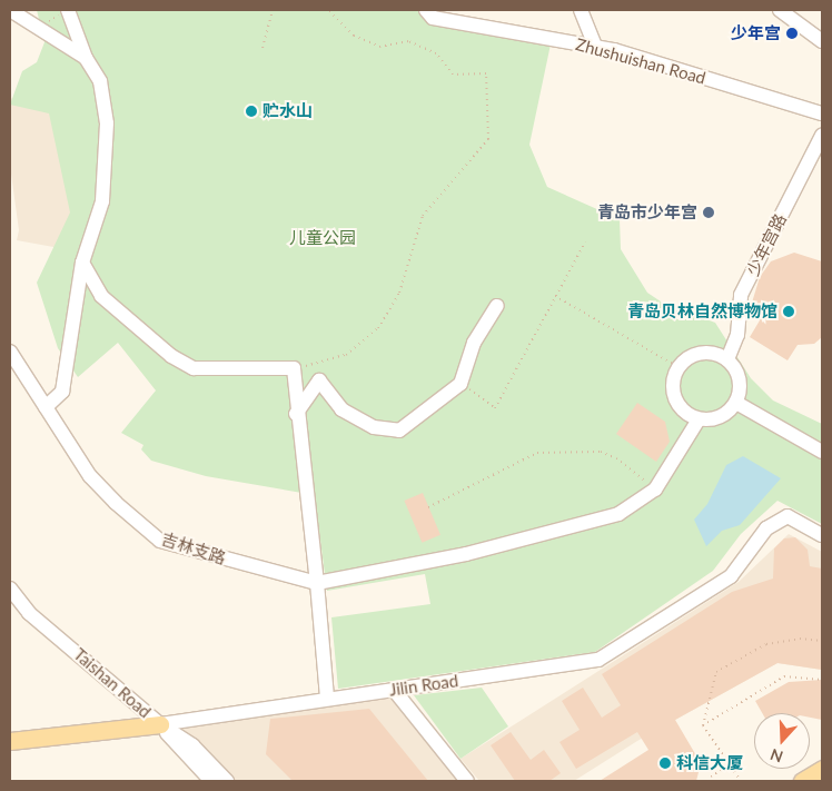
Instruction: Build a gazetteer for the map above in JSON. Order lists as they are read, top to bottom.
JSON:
{
  "streets": {
    "main road": ["Jilin Road"],
    "street": [
      "Zhushuishan Road",
      "少年宫路",
      "吉林支路",
      "Taishan Road"
    ]
  },
  "crossings": [
    ["Taishan Road", "Jilin Road"]
  ],
  "parks": ["儿童公园"],
  "places": [
    "少年宫",
    "贮水山",
    "青岛市少年宫",
    "青岛贝林自然博物馆",
    "科信大厦"
  ],
  "north": "bottom"
}
